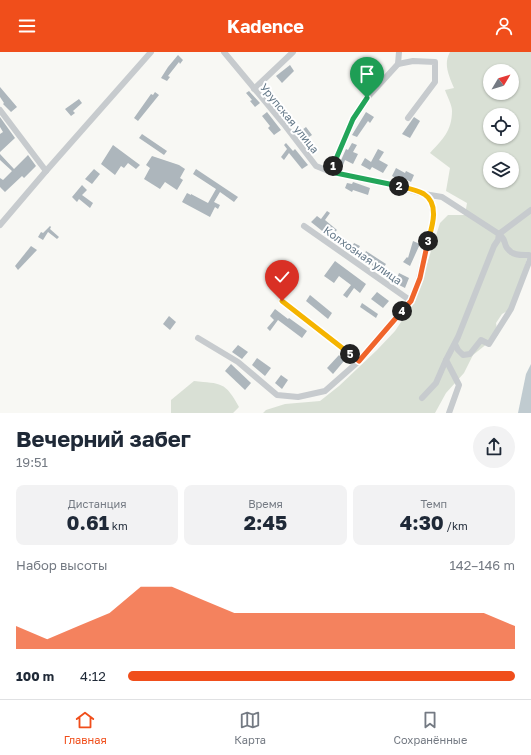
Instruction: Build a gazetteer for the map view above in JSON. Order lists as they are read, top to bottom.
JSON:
{
  "streets": {
    "street": ["Урупская улица", "Колхозная улица"]
  },
  "north": "top right",
  "page": {
    "header": "Kadence",
    "pins": [
      "1",
      "2",
      "3",
      "4",
      "5"
    ],
    "heading": ["Вечерний забег", "19:51"],
    "stats": [
      ["Дистанция", "0.61 km"],
      ["Время", "2:45"],
      ["Темп", "4:30 /km"]
    ],
    "chart": ["Набор высоты", "142–146 m"],
    "list": [
      {
        "name": "100 m",
        "note": "4:12"
      }
    ],
    "tabs": ["Главная", "Карта", "Сохранённые"]
  }
}
